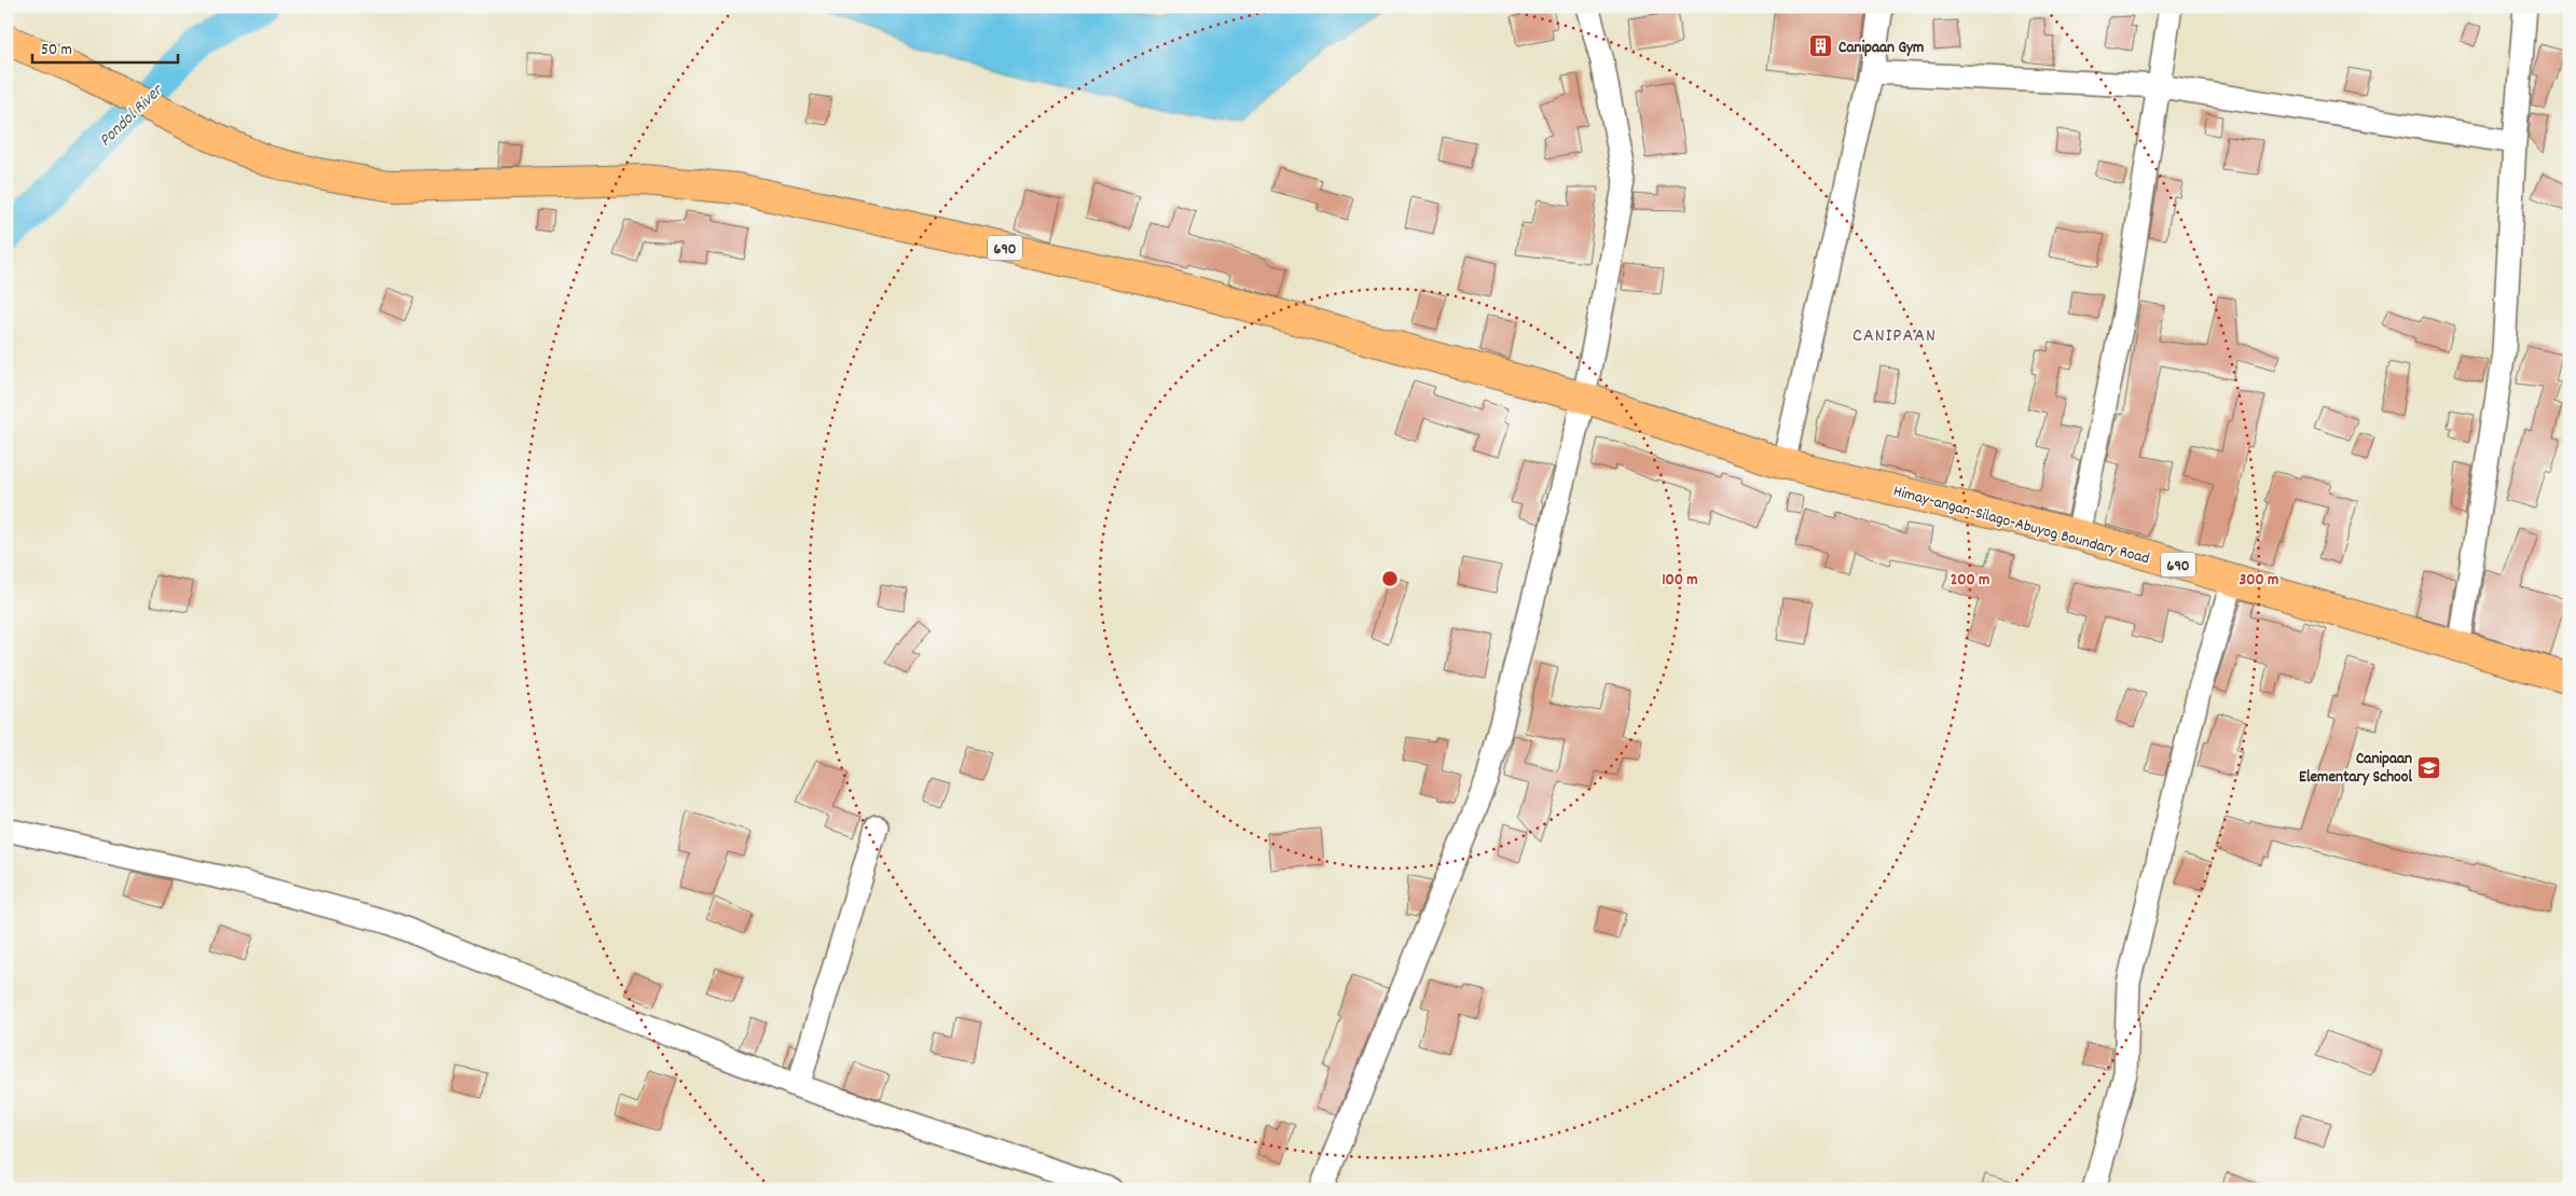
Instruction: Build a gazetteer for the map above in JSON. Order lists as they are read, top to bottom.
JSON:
{
  "streets": {
    "main road": ["690", "Himay-angan-Silago-Abuyog Boundary Road"]
  },
  "crossings": [
    ["690", "Himay-angan-Silago-Abuyog Boundary Road"]
  ],
  "districts": ["CANIPAAN"],
  "water": ["Pondol River"],
  "places": {
    "building": ["Canipaan Gym"],
    "school or university": ["Canipaan Elementary School"]
  },
  "scale_bar": "50 m",
  "rings": ["100 m", "200 m", "300 m"]
}
